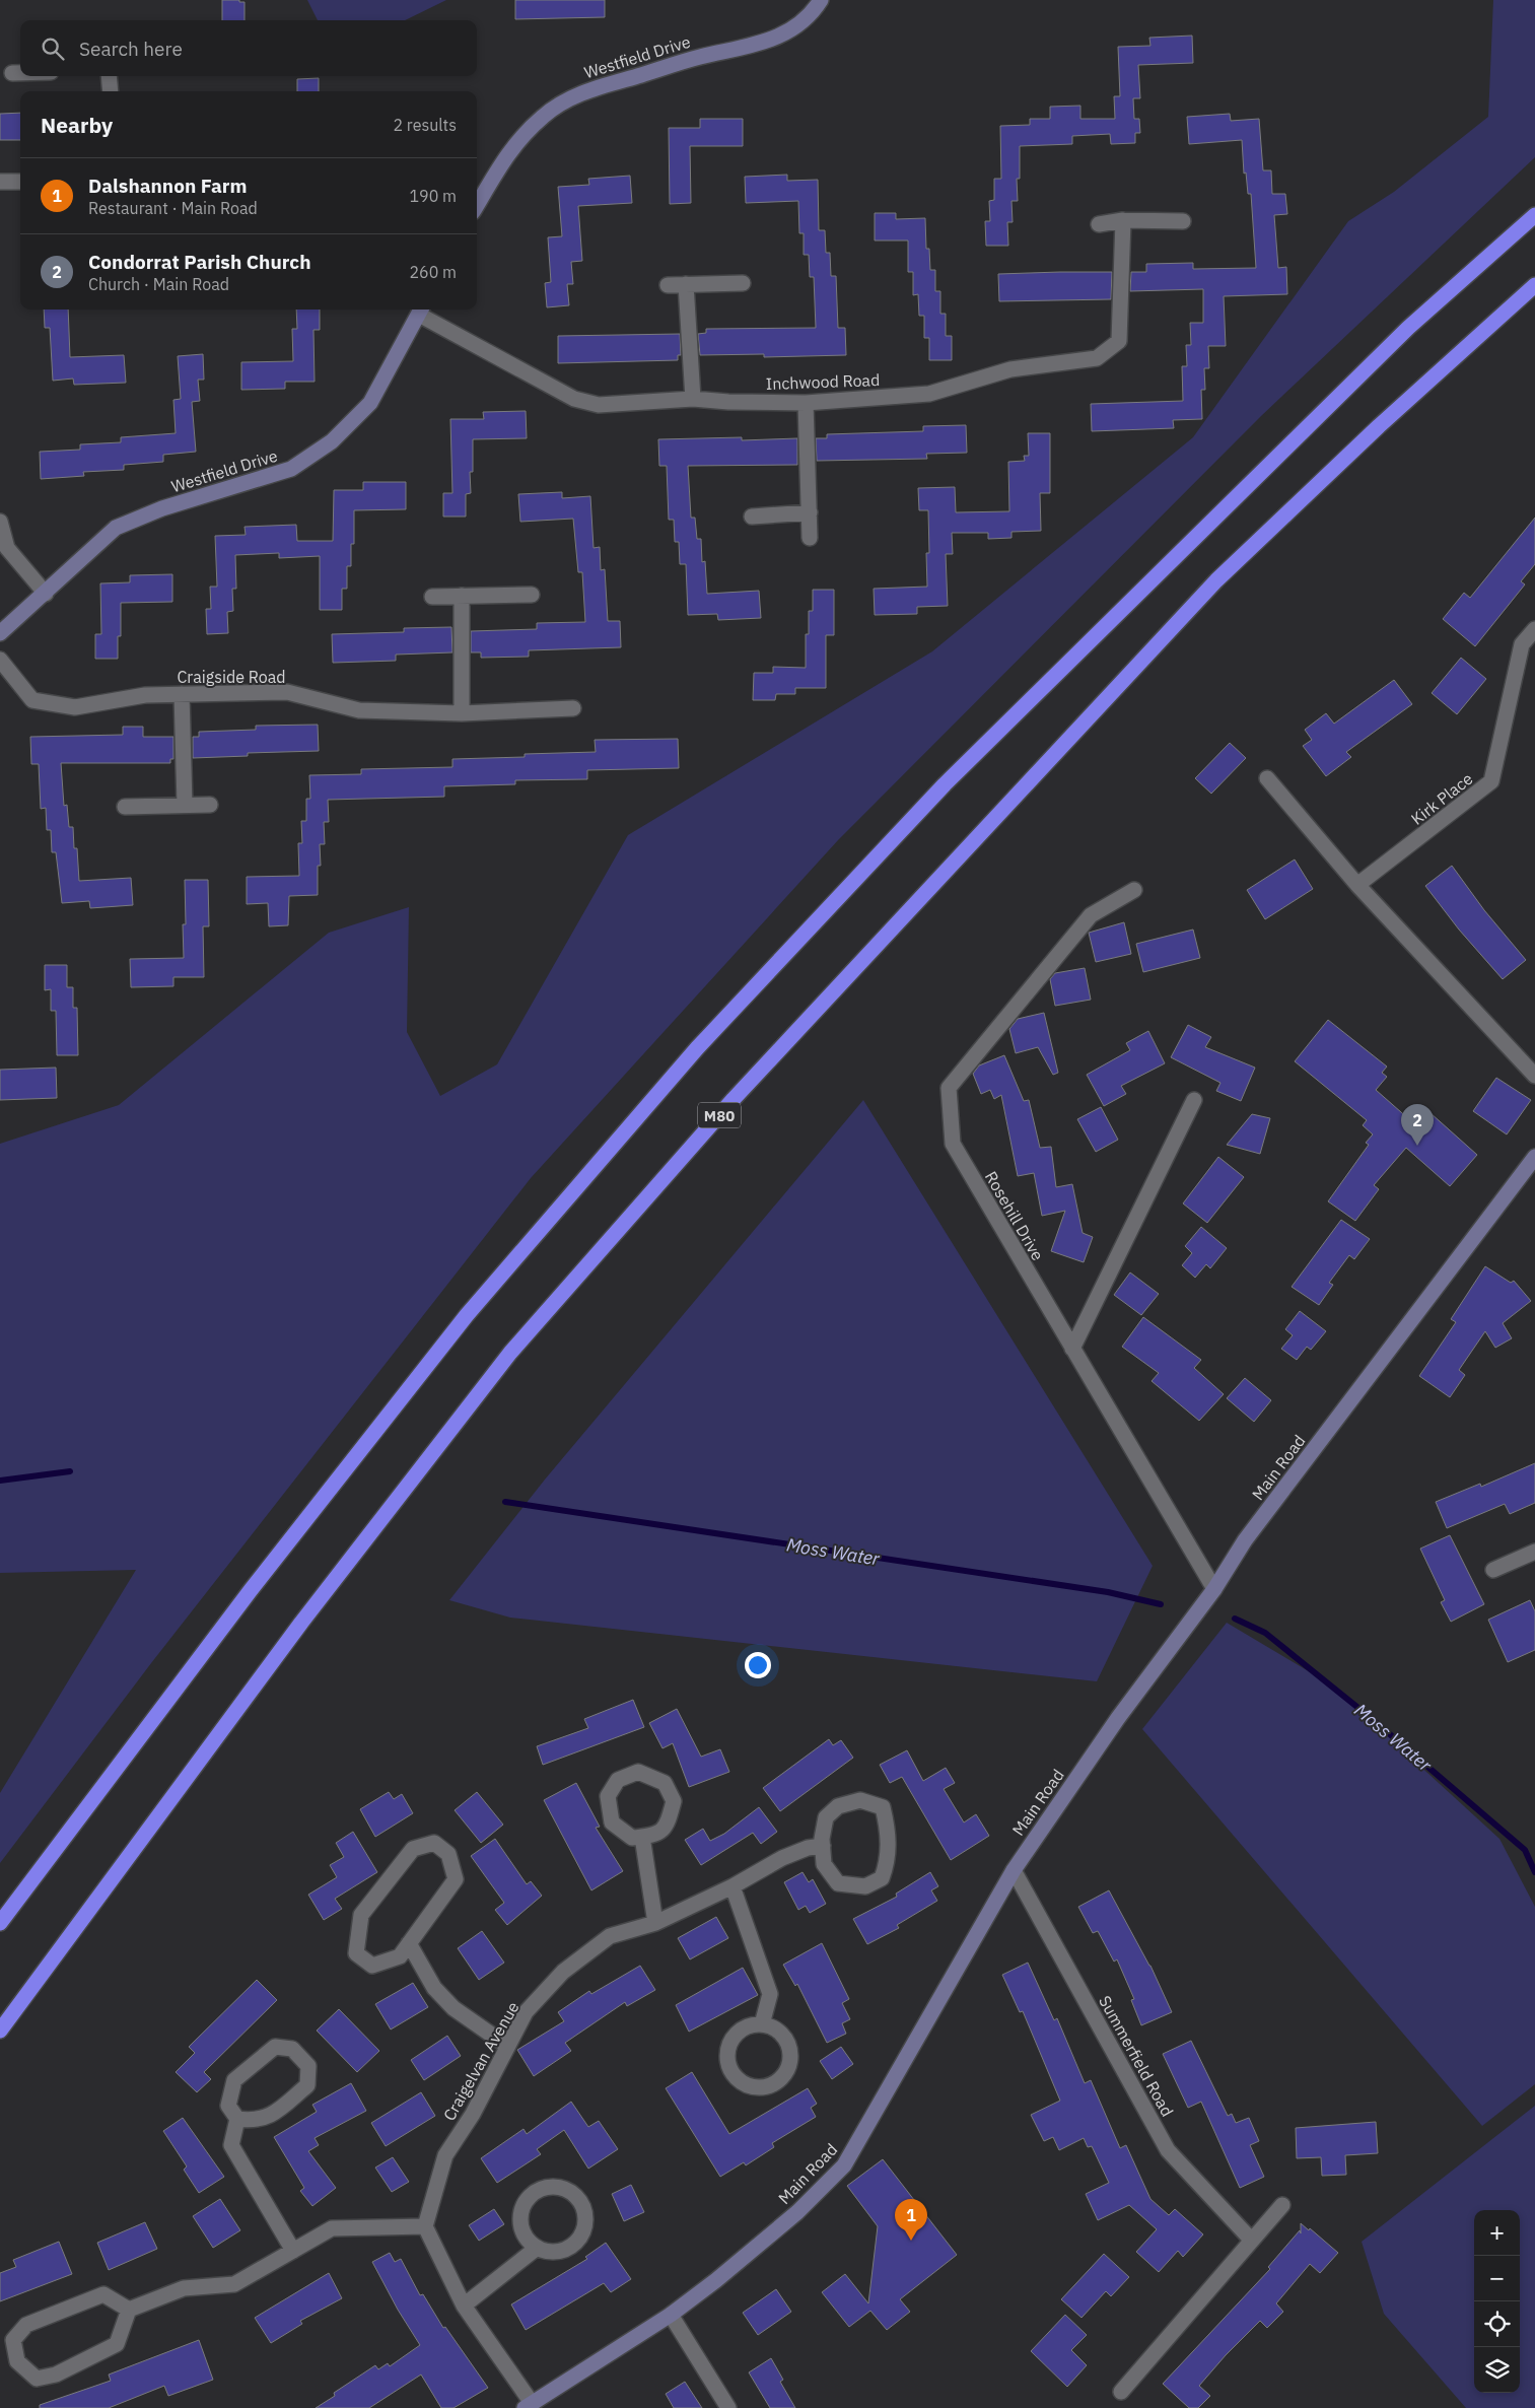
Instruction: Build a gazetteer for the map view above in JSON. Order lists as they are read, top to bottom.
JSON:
{
  "streets": {
    "highway": ["M80"],
    "street": [
      "Westfield Drive",
      "Inchwood Road",
      "Craigside Road",
      "Kirk Place",
      "Rosehill Drive",
      "Main Road",
      "Summerfield Road",
      "Craigelvan Avenue"
    ]
  },
  "crossings": [
    ["Westfield Drive", "Inchwood Road"],
    ["Rosehill Drive", "Main Road"],
    ["Main Road", "Summerfield Road"]
  ],
  "water": ["Moss Water"],
  "page": {
    "search": "Search here",
    "heading": ["Nearby", "2 results"],
    "list": [
      {
        "mark": "1",
        "name": "Dalshannon Farm",
        "note": "Restaurant · Main Road",
        "value": "190 m"
      },
      {
        "mark": "2",
        "name": "Condorrat Parish Church",
        "note": "Church · Main Road",
        "value": "260 m"
      }
    ],
    "pins": ["2", "1"],
    "map_buttons": ["+", "−"]
  }
}
